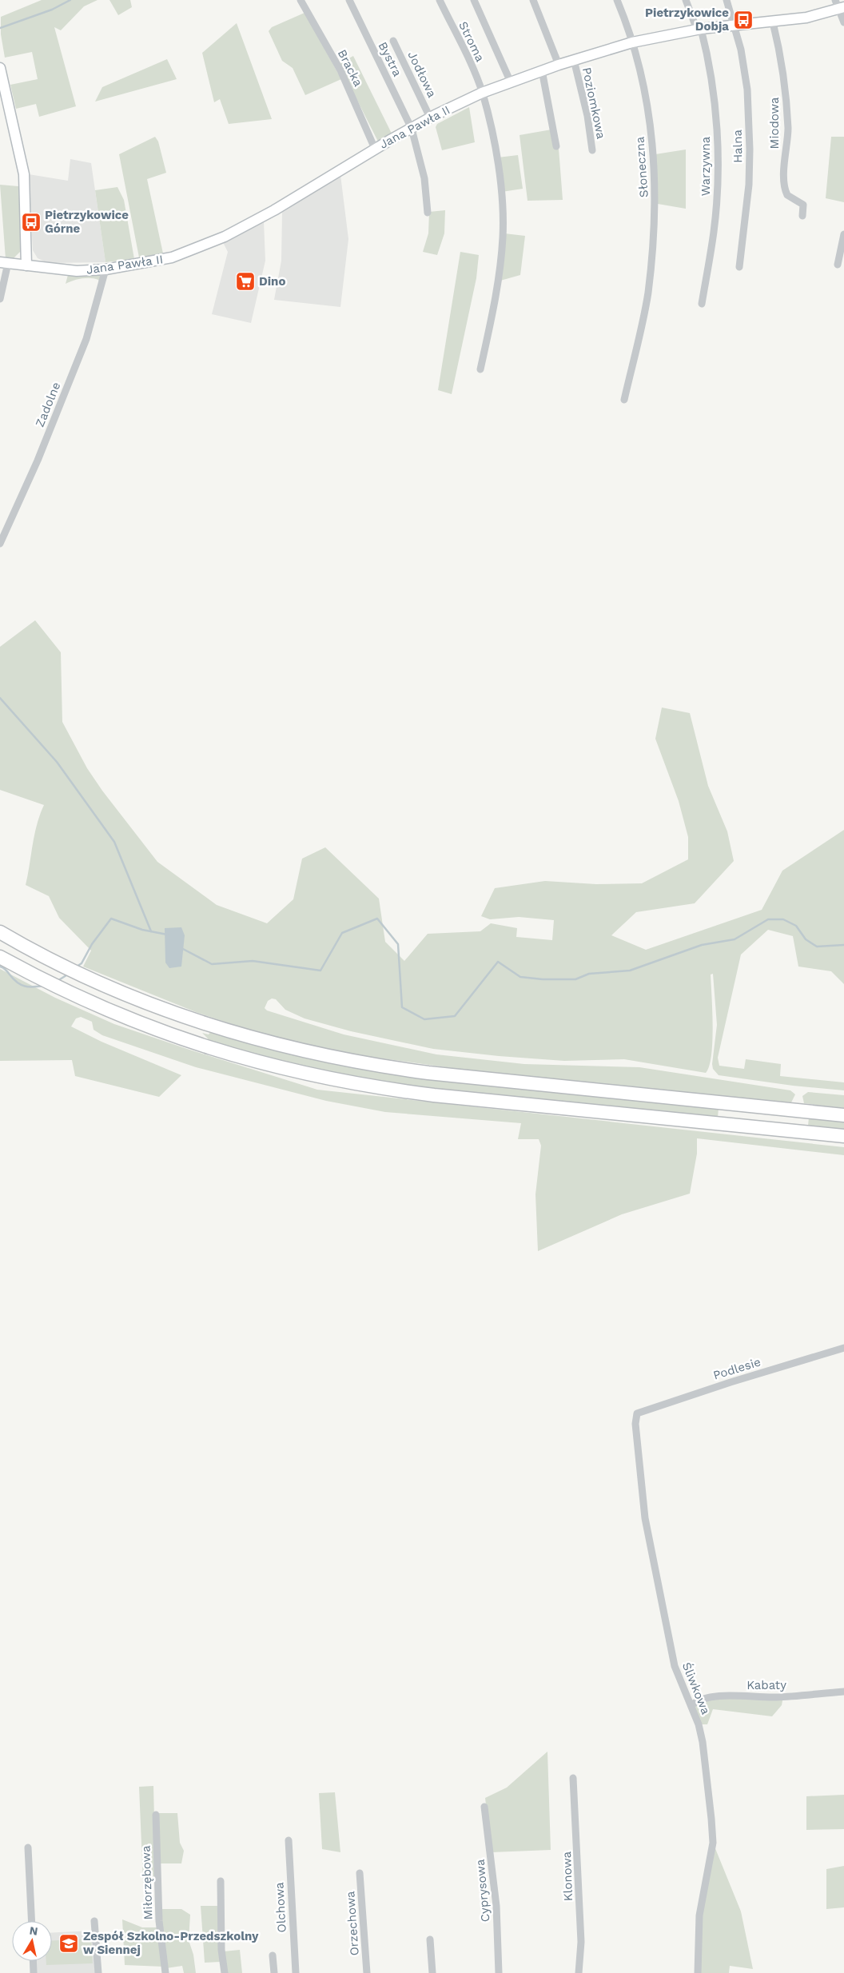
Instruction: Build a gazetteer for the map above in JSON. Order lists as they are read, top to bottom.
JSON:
{
  "streets": {
    "street": [
      "Stroma",
      "Bystra",
      "Bracka",
      "Jodłowa",
      "Poziomkowa",
      "Miodowa",
      "Jana Pawła II",
      "Halna",
      "Warzywna",
      "Słoneczna",
      "Zadolne",
      "Podlesie",
      "Kabaty",
      "Śliwkowa",
      "Klonowa",
      "Miłorzębowa",
      "Cyprysowa",
      "Olchowa",
      "Orzechowa"
    ]
  },
  "crossings": [
    ["Stroma", "Jana Pawła II"],
    ["Bystra", "Jana Pawła II"],
    ["Bracka", "Jana Pawła II"],
    ["Jodłowa", "Jana Pawła II"],
    ["Poziomkowa", "Jana Pawła II"],
    ["Miodowa", "Jana Pawła II"],
    ["Jana Pawła II", "Halna"],
    ["Jana Pawła II", "Warzywna"],
    ["Jana Pawła II", "Słoneczna"],
    ["Jana Pawła II", "Zadolne"],
    ["Podlesie", "Śliwkowa"],
    ["Kabaty", "Śliwkowa"]
  ],
  "places": {
    "bus stop": ["Pietrzykowice Dobja", "Pietrzykowice Górne"],
    "supermarket": ["Dino"],
    "school or university": ["Zespół Szkolno-Przedszkolny w Siennej"]
  },
  "north": "top"
}
